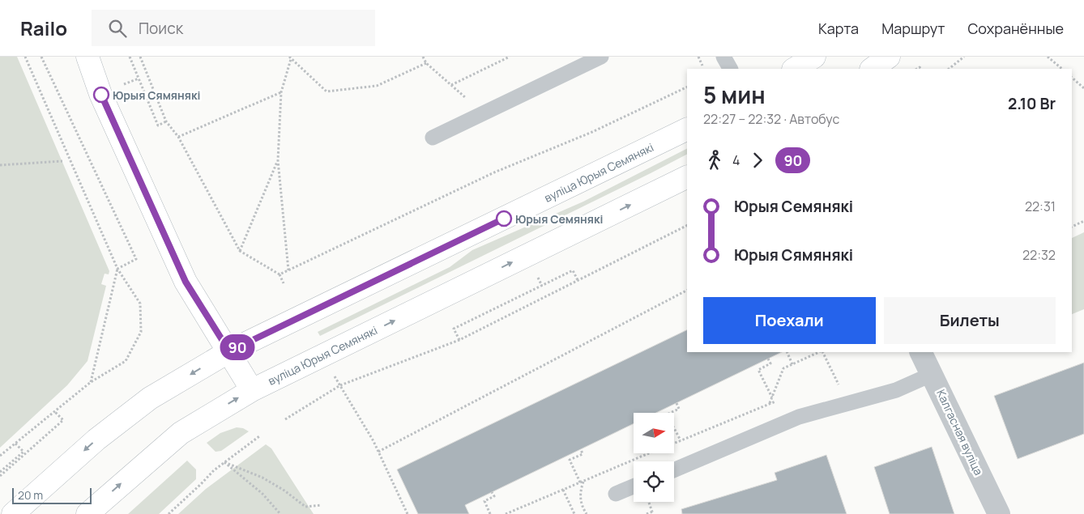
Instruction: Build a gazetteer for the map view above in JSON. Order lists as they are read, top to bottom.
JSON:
{
  "streets": {
    "main road": ["вуліца Юрыя Семянякі"],
    "street": ["Калгасная вуліца"]
  },
  "places": ["Юрыя Сямянякі", "Юрыя Семянякі"],
  "lines": ["bus line 90"],
  "scale_bar": "20 m",
  "north": "right",
  "page": {
    "header": "Railo",
    "search": "Поиск",
    "nav": ["Карта", "Маршрут", "Сохранённые"],
    "on_map": "90",
    "heading": ["5 мин", "22:27 – 22:32 · Автобус", "2.10 Br"],
    "legs": ["4", "90"],
    "list": [
      {
        "name": "Юрыя Семянякі",
        "value": "22:31"
      },
      {
        "name": "Юрыя Сямянякі",
        "value": "22:32"
      }
    ],
    "buttons": ["Поехали", "Билеты"],
    "scale": "20 m"
  }
}
